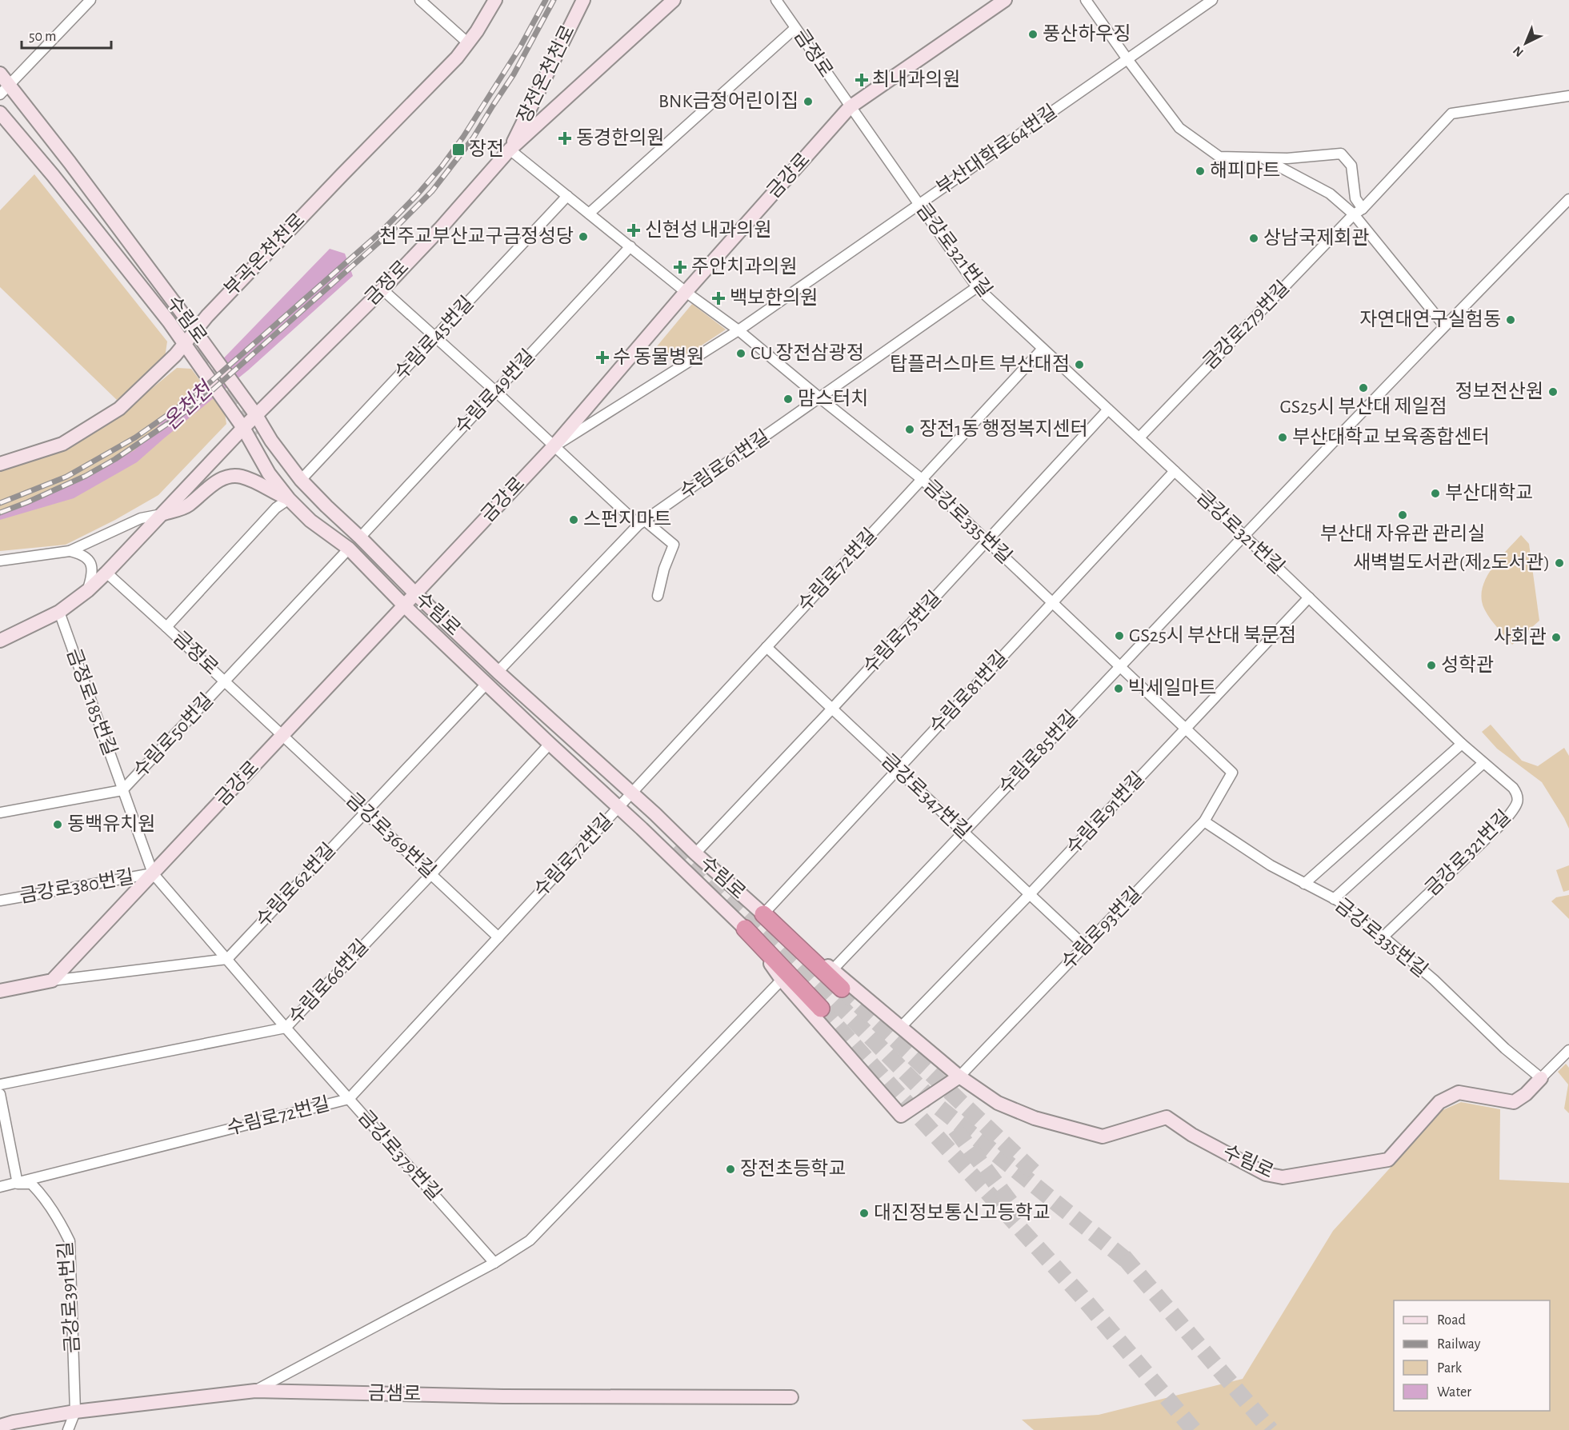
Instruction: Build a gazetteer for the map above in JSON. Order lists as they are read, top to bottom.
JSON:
{
  "streets": {
    "main road": [
      "금정로",
      "장전온천천로",
      "금강로",
      "부곡온천천로",
      "수림로",
      "금샘로"
    ],
    "street": [
      "부산대학로64번길",
      "금강로321번길",
      "금강로279번길",
      "수림로45번길",
      "수림로49번길",
      "수림로61번길",
      "금강로335번길",
      "수림로72번길",
      "수림로75번길",
      "수림로81번길",
      "금정로185번길",
      "수림로50번길",
      "수림로85번길",
      "금강로347번길",
      "수림로91번길",
      "금강로369번길",
      "수림로62번길",
      "금강로380번길",
      "수림로93번길",
      "수림로66번길",
      "금강로379번길",
      "금강로391번길"
    ]
  },
  "crossings": [
    ["금정로", "장전온천천로"],
    ["금정로", "금강로"],
    ["금정로", "금강로321번길"],
    ["금정로", "수림로"],
    ["금정로", "금강로335번길"],
    ["금정로", "금정로185번길"],
    ["금정로", "수림로50번길"],
    ["금정로", "금강로369번길"],
    ["장전온천천로", "금강로335번길"],
    ["부산대학로64번길", "금강로"],
    ["부산대학로64번길", "금강로321번길"],
    ["부산대학로64번길", "금강로335번길"],
    ["금강로", "금강로321번길"],
    ["금강로", "수림로"],
    ["금강로", "금강로335번길"],
    ["금강로", "금정로185번길"],
    ["금강로", "금강로369번길"],
    ["금강로", "금강로380번길"],
    ["금강로", "금강로379번길"],
    ["금강로321번길", "금강로279번길"],
    ["금강로321번길", "수림로61번길"],
    ["금강로321번길", "금강로335번길"],
    ["금강로321번길", "수림로72번길"],
    ["금강로321번길", "수림로75번길"],
    ["금강로321번길", "수림로81번길"],
    ["금강로321번길", "수림로85번길"],
    ["금강로321번길", "수림로91번길"],
    ["부곡온천천로", "수림로"],
    ["수림로", "수림로45번길"],
    ["수림로", "수림로49번길"],
    ["수림로", "수림로61번길"],
    ["수림로", "금강로335번길"],
    ["수림로", "수림로72번길"],
    ["수림로", "수림로75번길"],
    ["수림로", "수림로81번길"],
    ["수림로", "수림로50번길"],
    ["수림로", "수림로85번길"],
    ["수림로", "수림로91번길"],
    ["수림로", "수림로62번길"],
    ["수림로", "수림로93번길"],
    ["수림로", "수림로66번길"],
    ["수림로45번길", "금강로335번길"],
    ["수림로49번길", "금강로335번길"],
    ["수림로61번길", "금강로335번길"],
    ["금강로335번길", "수림로72번길"],
    ["금강로335번길", "수림로75번길"],
    ["금강로335번길", "수림로81번길"],
    ["금강로335번길", "수림로85번길"],
    ["금강로335번길", "수림로91번길"],
    ["금강로335번길", "수림로93번길"],
    ["수림로72번길", "금강로347번길"],
    ["수림로72번길", "금강로369번길"],
    ["수림로72번길", "금강로379번길"],
    ["수림로72번길", "금강로391번길"],
    ["수림로75번길", "금강로347번길"],
    ["수림로81번길", "금강로347번길"],
    ["금정로185번길", "수림로50번길"],
    ["금정로185번길", "금강로380번길"],
    ["금정로185번길", "금강로379번길"],
    ["수림로85번길", "금강로347번길"],
    ["금강로347번길", "수림로91번길"],
    ["금강로347번길", "수림로93번길"],
    ["금강로369번길", "수림로62번길"],
    ["금강로369번길", "수림로66번길"],
    ["수림로62번길", "금강로379번길"],
    ["금강로380번길", "금강로379번길"],
    ["수림로66번길", "금강로379번길"],
    ["금강로391번길", "금샘로"]
  ],
  "water": ["온천천"],
  "places": {
    "other": [
      "풍산하우징",
      "BNK금정어린이집",
      "해피마트",
      "천주교부산교구금정성당",
      "상남국제회관",
      "자연대연구실험동",
      "CU 장전삼광정",
      "탑플러스마트 부산대점",
      "GS25시 부산대 제일점",
      "정보전산원",
      "맘스터치",
      "장전1동 행정복지센터",
      "부산대학교 보육종합센터",
      "부산대학교",
      "부산대 자유관 관리실",
      "스펀지마트",
      "새벽벌도서관(제2도서관)",
      "GS25시 부산대 북문점",
      "사회관",
      "성학관",
      "빅세일마트",
      "동백유치원",
      "장전초등학교",
      "대진정보통신고등학교"
    ],
    "health": [
      "최내과의원",
      "동경한의원",
      "신현성 내과의원",
      "주안치과의원",
      "백보한의원",
      "수 동물병원"
    ],
    "transit": ["장전"]
  },
  "legend": [
    "Road",
    "Railway",
    "Park",
    "Water"
  ],
  "scale_bar": "50 m",
  "north": "bottom left"
}
